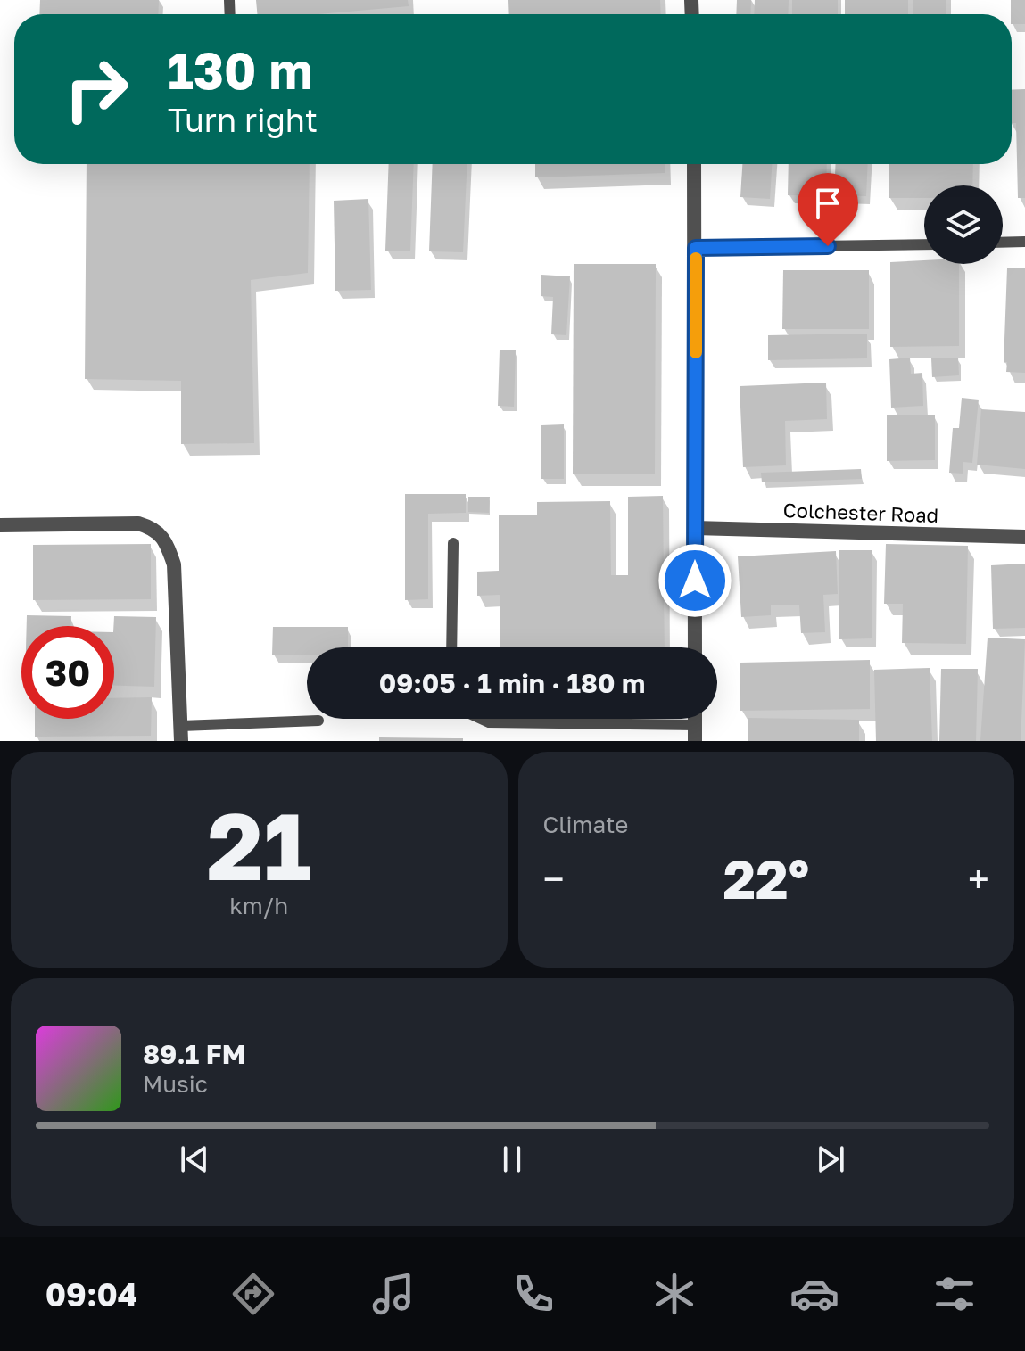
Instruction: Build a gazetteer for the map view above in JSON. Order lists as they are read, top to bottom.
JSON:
{
  "streets": {
    "street": ["Colchester Road"]
  },
  "page": {
    "turn": ["130 m", "Turn right"],
    "limit": "30",
    "trip": "09:05 · 1 min · 180 m",
    "tile": [
      ["21", "km/h"],
      "Climate"
    ],
    "heat": ["−", "22°", "+"],
    "song": ["89.1 FM", "Music"],
    "tabs": "09:04"
  }
}
